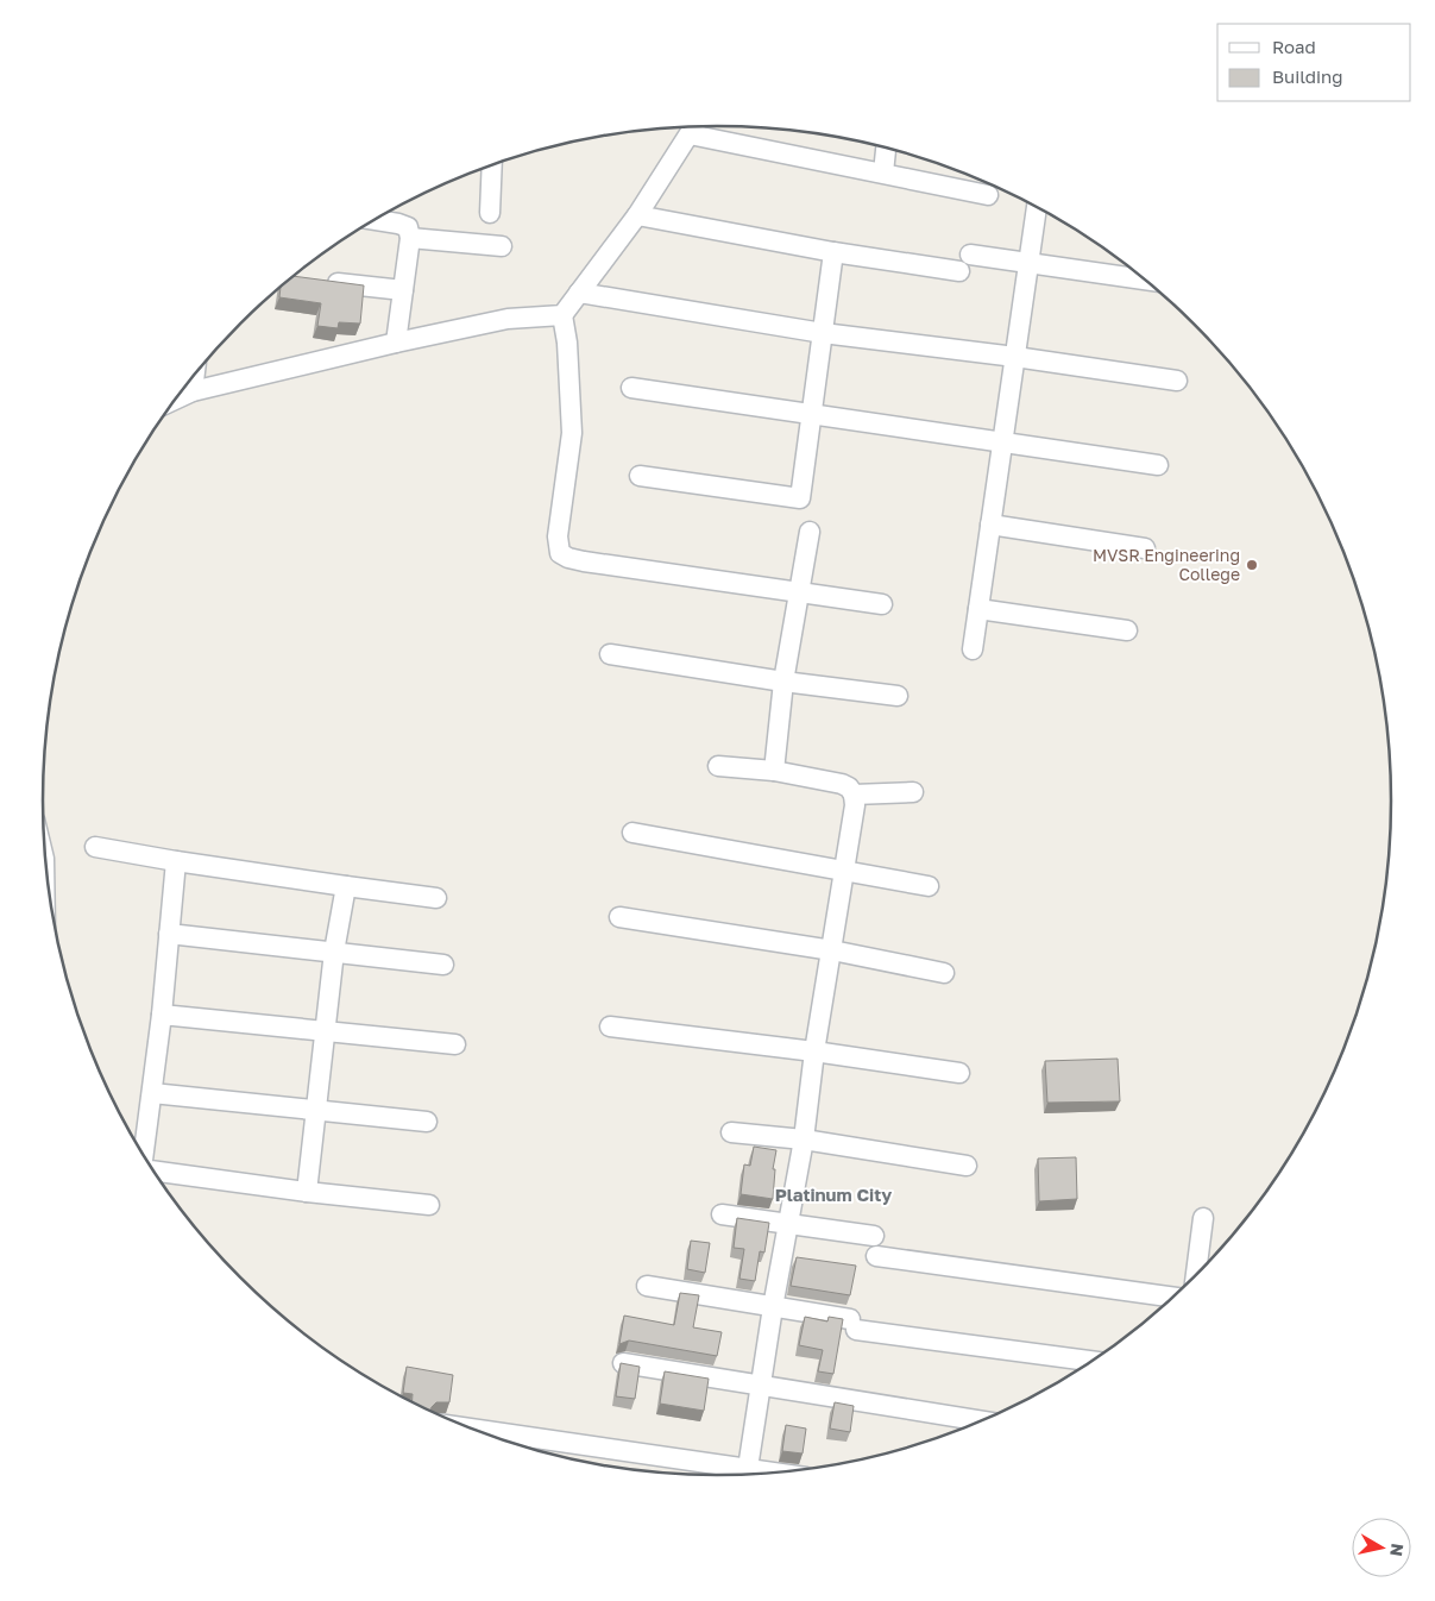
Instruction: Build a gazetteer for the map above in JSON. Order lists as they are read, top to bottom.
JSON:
{
  "districts": ["Platinum City"],
  "places": ["MVSR Engineering College"],
  "legend": ["Road", "Building"],
  "north": "right"
}
